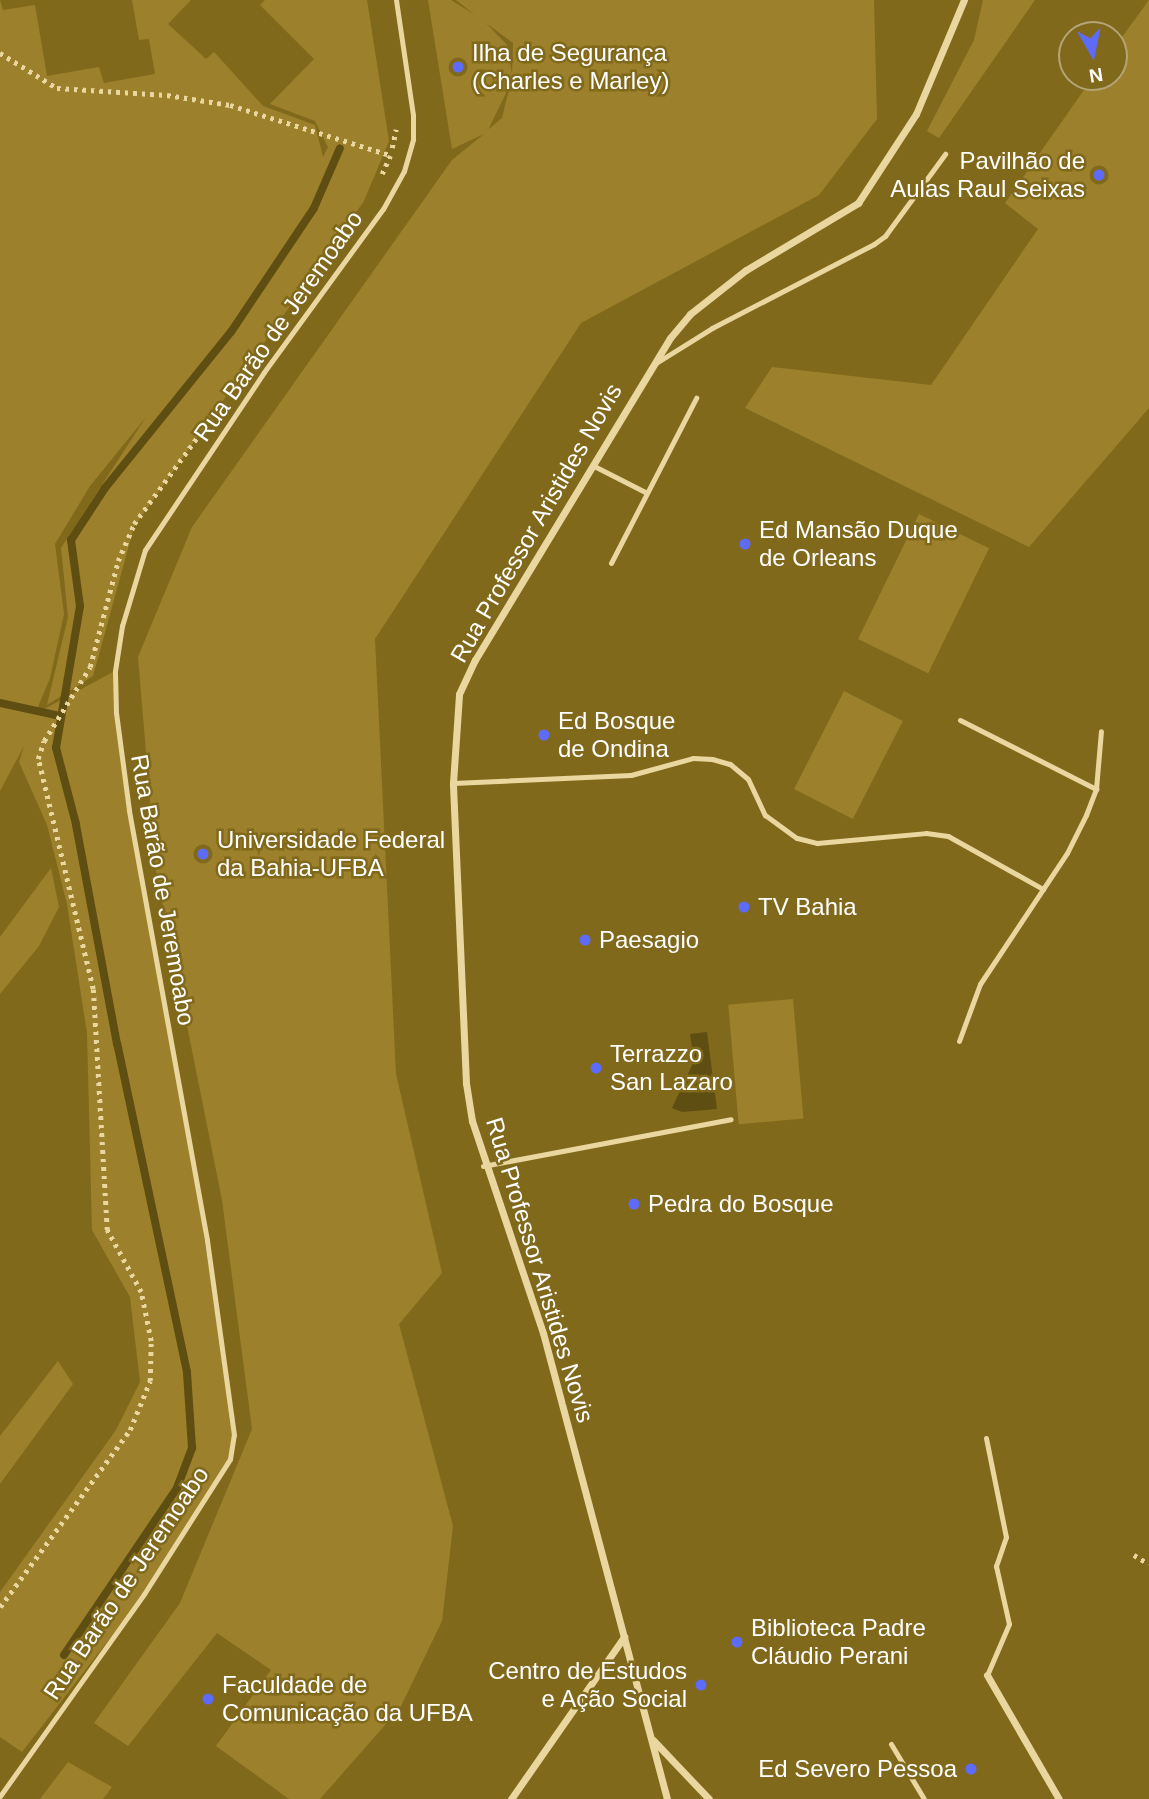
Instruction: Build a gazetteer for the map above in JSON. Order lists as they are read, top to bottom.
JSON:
{
  "streets": {
    "street": ["Rua Professor Aristides Novis"],
    "lane": ["Rua Barão de Jeremoabo"]
  },
  "places": [
    "Ilha de Segurança (Charles e Marley)",
    "Pavilhão de Aulas Raul Seixas",
    "Ed Mansão Duque de Orleans",
    "Ed Bosque de Ondina",
    "Universidade Federal da Bahia-UFBA",
    "TV Bahia",
    "Paesagio",
    "Terrazzo San Lazaro",
    "Pedra do Bosque",
    "Biblioteca Padre Cláudio Perani",
    "Centro de Estudos e Ação Social",
    "Faculdade de Comunicação da UFBA",
    "Ed Severo Pessoa"
  ],
  "north": "bottom"
}
